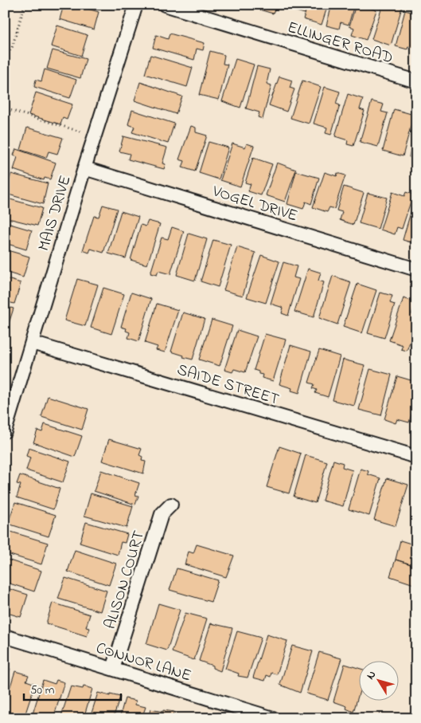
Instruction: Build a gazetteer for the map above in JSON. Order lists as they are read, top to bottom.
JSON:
{
  "streets": {
    "street": [
      "ELLINGER ROAD",
      "VOGEL DRIVE",
      "MAIS DRIVE",
      "SAIDE STREET",
      "ALISON COURT",
      "CONNOR LANE"
    ]
  },
  "crossings": [
    ["VOGEL DRIVE", "MAIS DRIVE"],
    ["MAIS DRIVE", "SAIDE STREET"],
    ["ALISON COURT", "CONNOR LANE"]
  ],
  "scale_bar": "50 m",
  "north": "top left"
}
